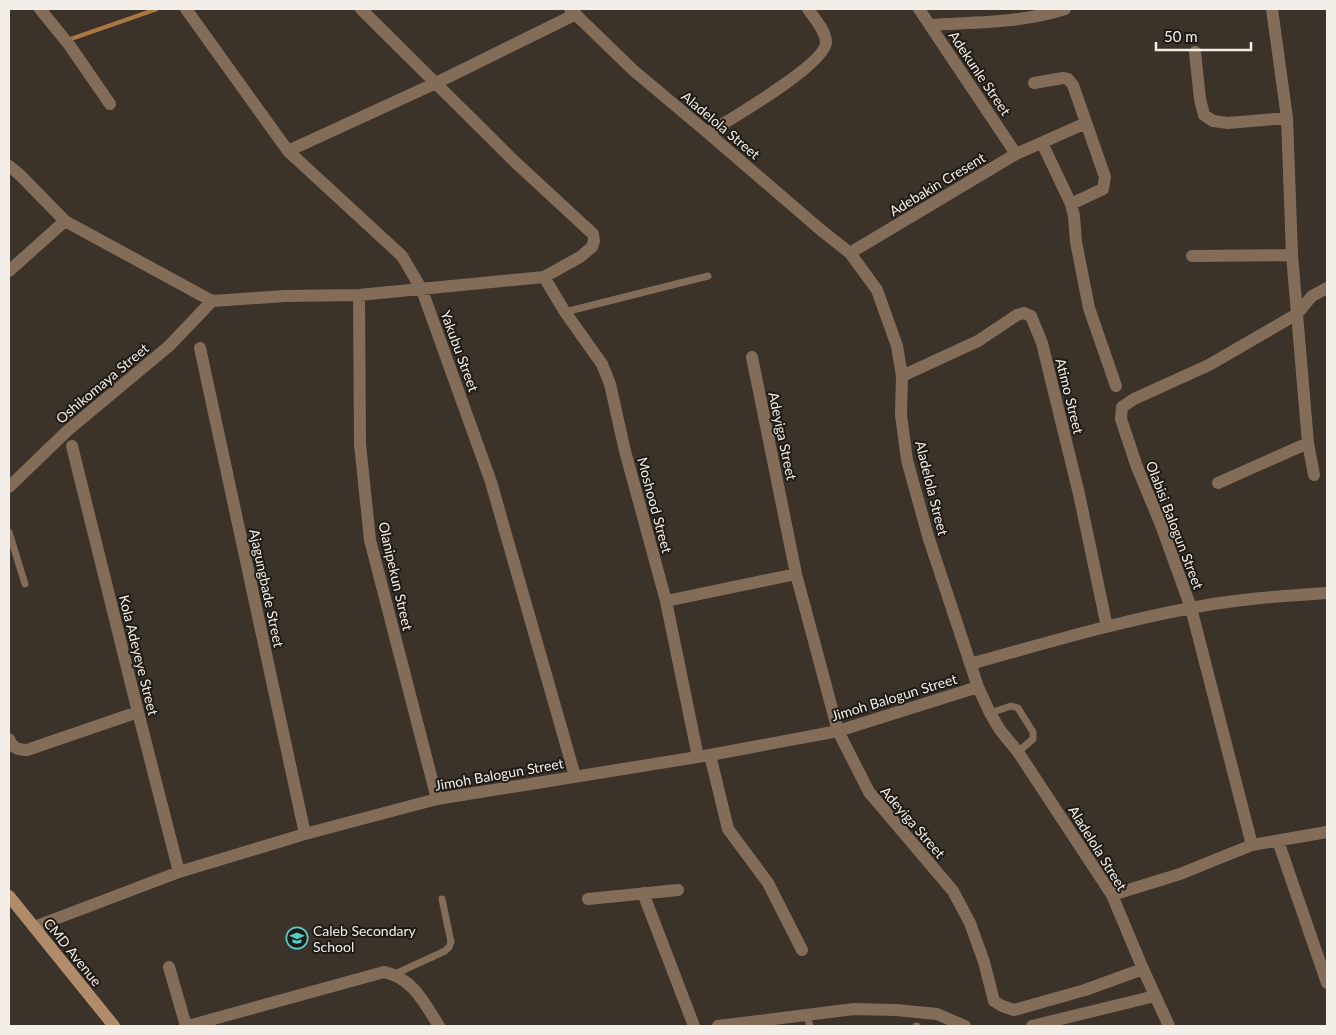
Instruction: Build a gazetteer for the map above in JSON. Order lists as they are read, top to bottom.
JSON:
{
  "streets": {
    "street": [
      "Adekunle Street",
      "Aladelola Street",
      "Adebakin Cresent",
      "Yakubu Street",
      "Oshikomaya Street",
      "Atimo Street",
      "Adeyiga Street",
      "Moshood Street",
      "Olabisi Balogun Street",
      "Olanipekun Street",
      "Ajagungbade Street",
      "Kola Adeyeye Street",
      "Jimoh Balogun Street",
      "CMD Avenue"
    ]
  },
  "crossings": [
    ["Adekunle Street", "Adebakin Cresent"],
    ["Aladelola Street", "Adebakin Cresent"],
    ["Aladelola Street", "Atimo Street"],
    ["Aladelola Street", "Adeyiga Street"],
    ["Aladelola Street", "Jimoh Balogun Street"],
    ["Yakubu Street", "Jimoh Balogun Street"],
    ["Adeyiga Street", "Jimoh Balogun Street"],
    ["Moshood Street", "Jimoh Balogun Street"],
    ["Olanipekun Street", "Jimoh Balogun Street"],
    ["Ajagungbade Street", "Jimoh Balogun Street"],
    ["Kola Adeyeye Street", "Jimoh Balogun Street"],
    ["Jimoh Balogun Street", "CMD Avenue"]
  ],
  "places": {
    "school or university": ["Caleb Secondary School"]
  },
  "scale_bar": "50 m"
}
